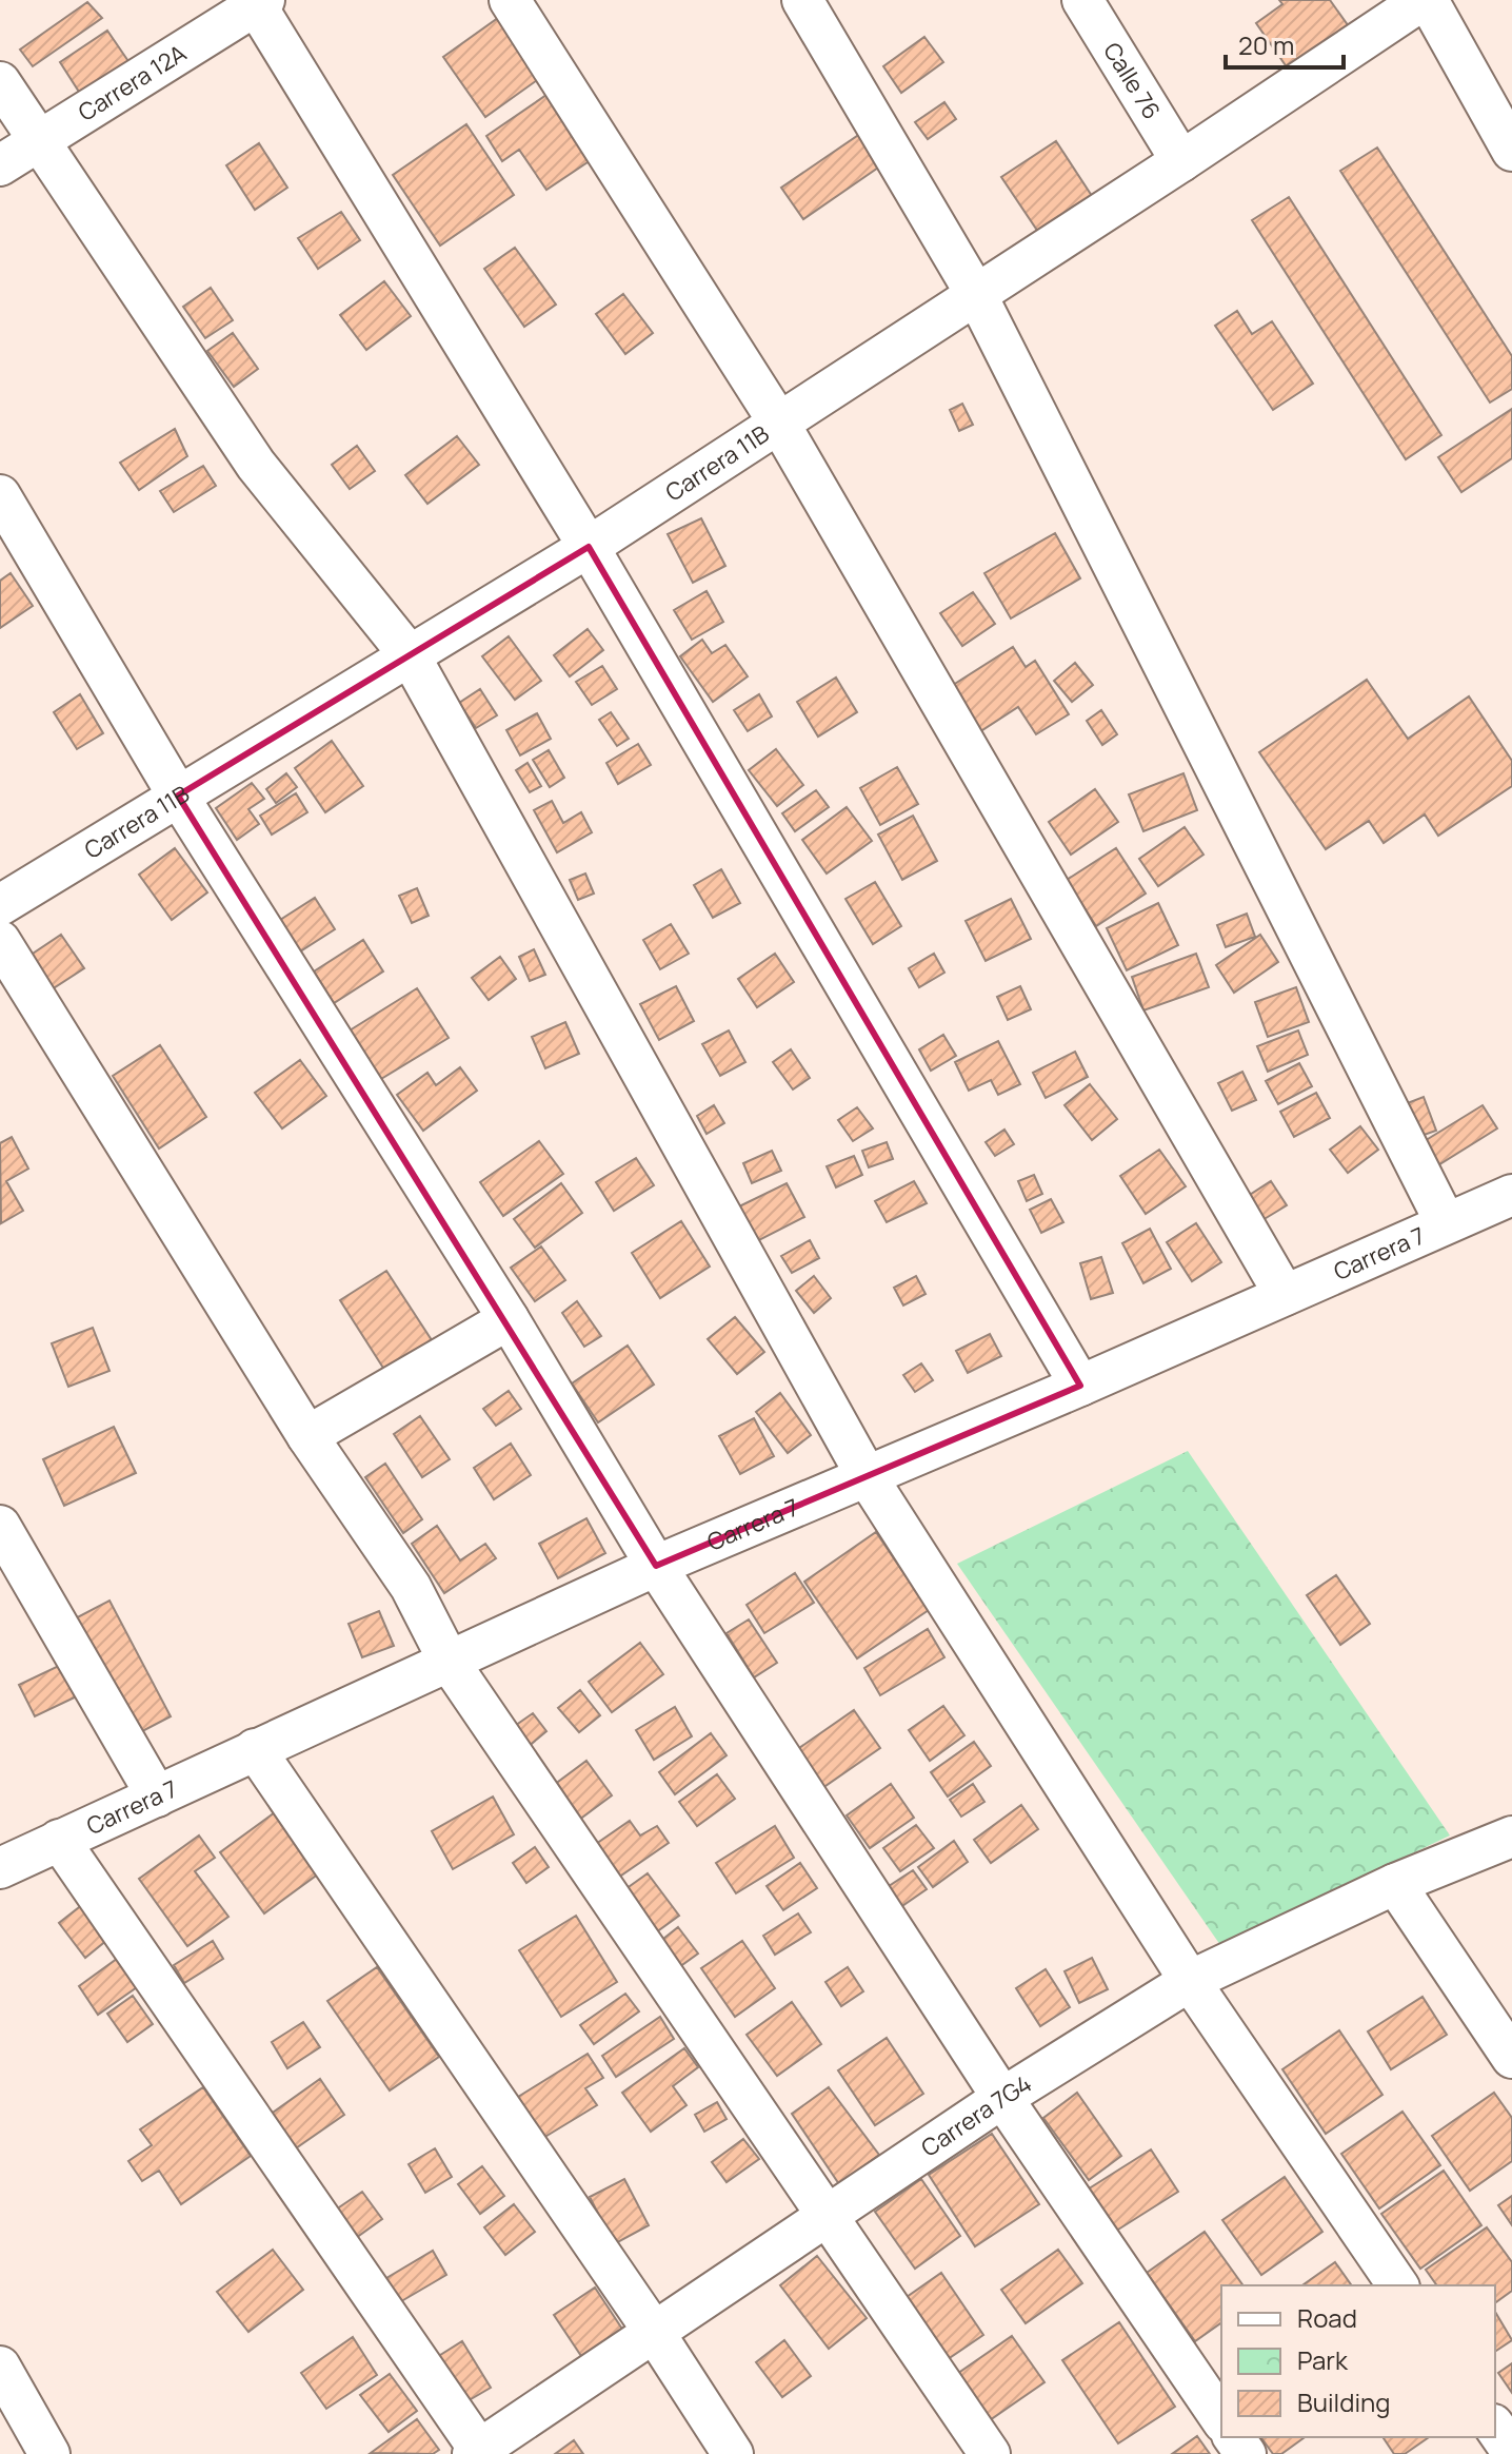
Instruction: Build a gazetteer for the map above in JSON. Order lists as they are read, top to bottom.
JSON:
{
  "streets": {
    "street": [
      "Carrera 12A",
      "Calle 76",
      "Carrera 11B",
      "Carrera 7",
      "Carrera 7G4"
    ]
  },
  "crossings": [
    ["Calle 76", "Carrera 11B"]
  ],
  "legend": ["Road", "Park", "Building"],
  "scale_bar": "20 m"
}
